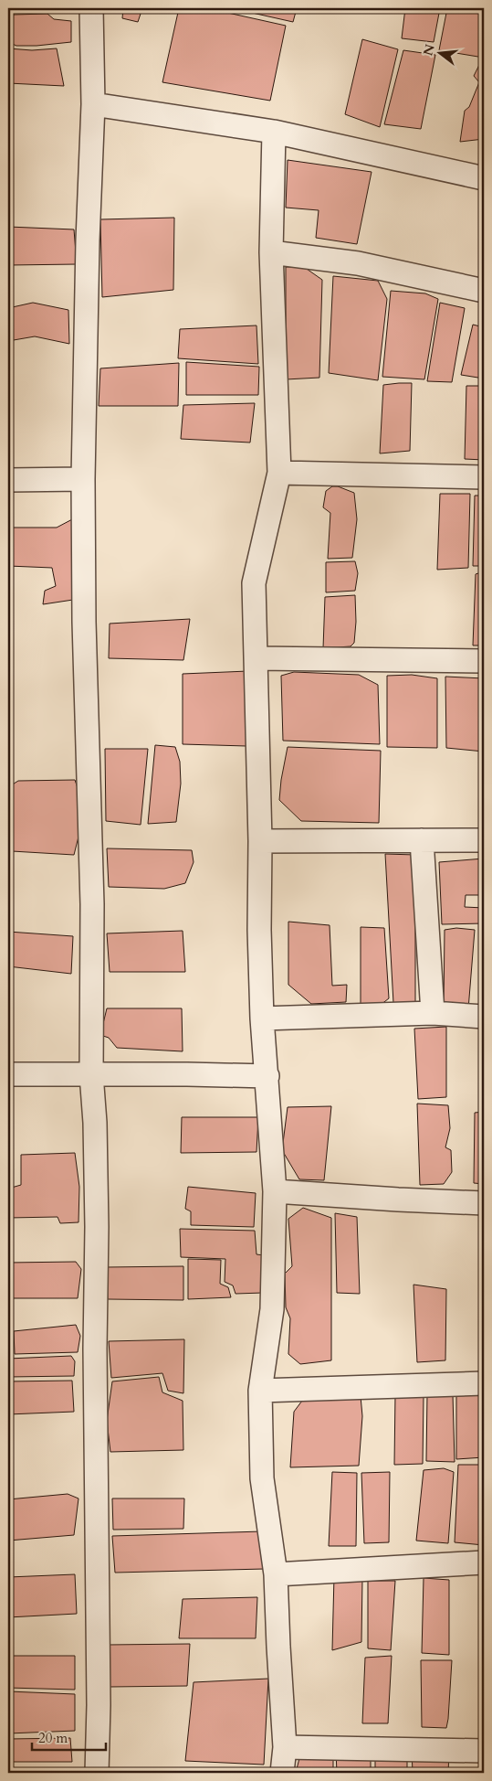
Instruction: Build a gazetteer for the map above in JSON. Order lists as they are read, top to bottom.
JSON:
{
  "scale_bar": "20 m",
  "north": "left"
}
